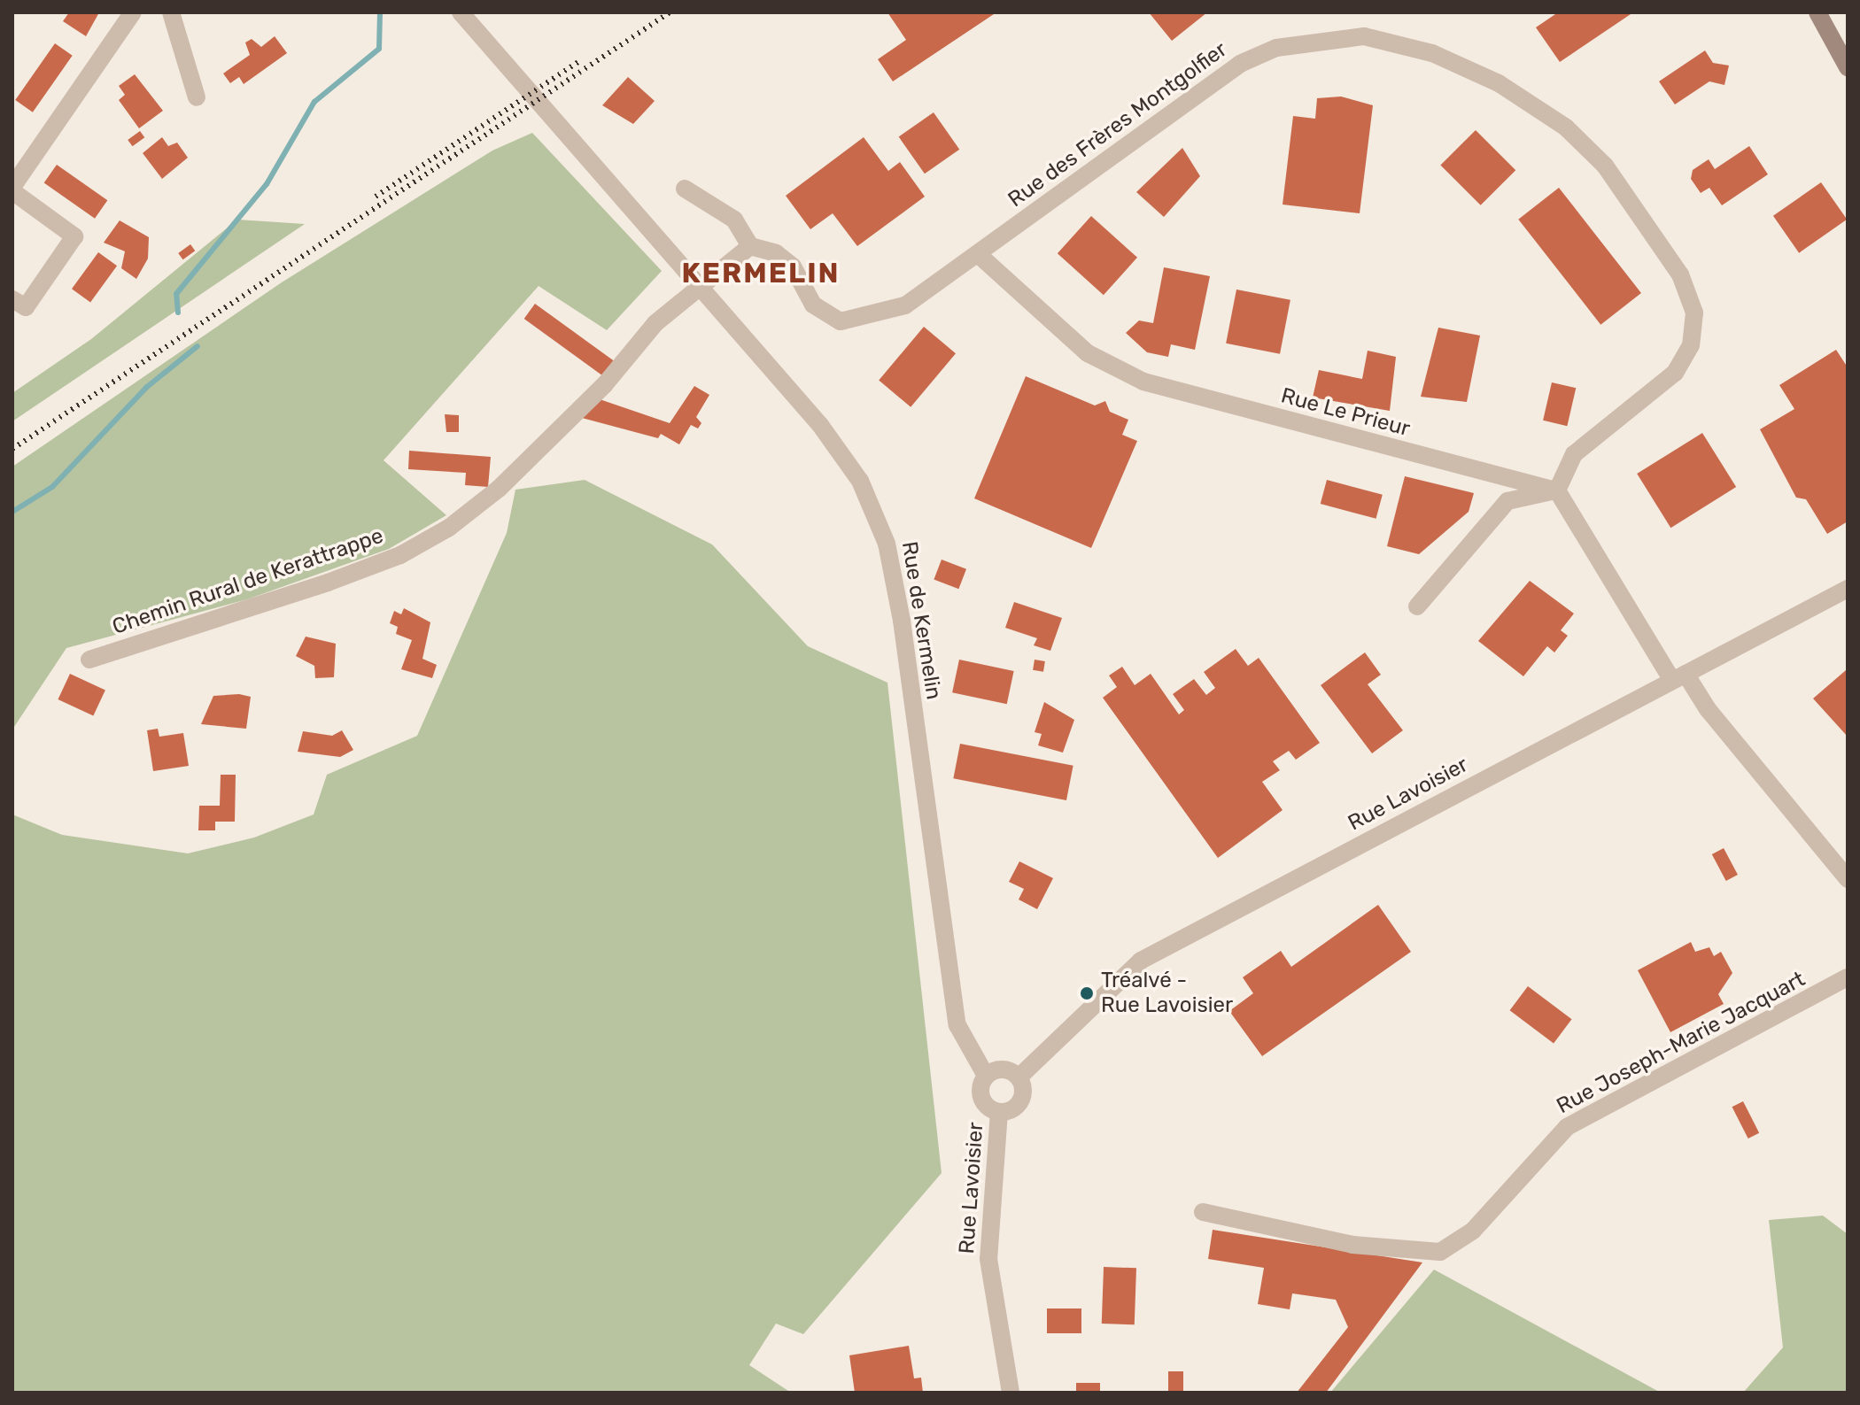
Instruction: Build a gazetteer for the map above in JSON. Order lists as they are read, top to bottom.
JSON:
{
  "streets": {
    "street": [
      "Rue des Frères Montgolfier",
      "Rue Le Prieur",
      "Chemin Rural de Kerattrappe",
      "Rue de Kermelin",
      "Rue Lavoisier",
      "Rue Joseph-Marie Jacquart"
    ]
  },
  "crossings": [
    ["Rue des Frères Montgolfier", "Rue Le Prieur"],
    ["Rue des Frères Montgolfier", "Chemin Rural de Kerattrappe"],
    ["Chemin Rural de Kerattrappe", "Rue de Kermelin"],
    ["Rue de Kermelin", "Rue Lavoisier"]
  ],
  "districts": ["KERMELIN"],
  "places": ["Tréalvé - Rue Lavoisier"]
}
